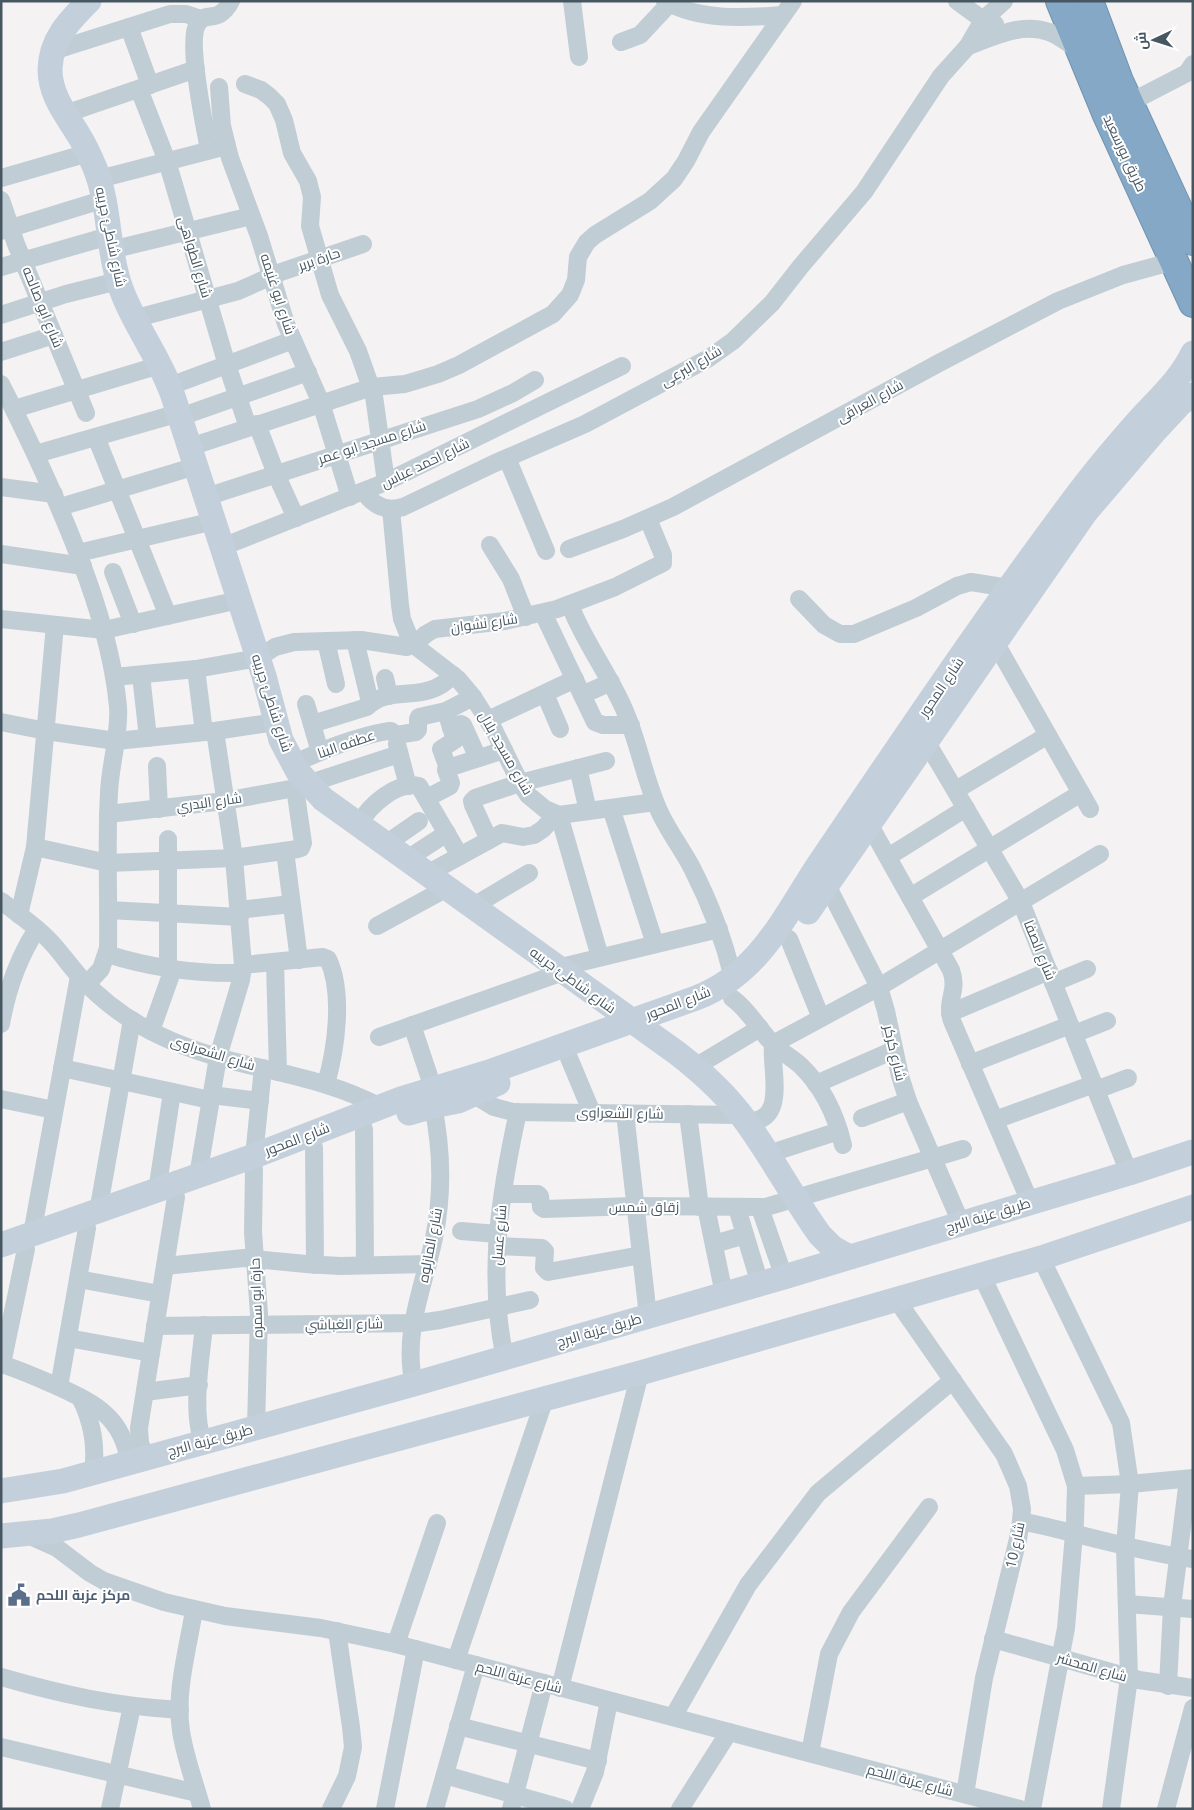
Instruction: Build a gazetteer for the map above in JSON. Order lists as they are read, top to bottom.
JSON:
{
  "streets": {
    "highway": ["طريق بورسعيد"],
    "street": [
      "شارع شاطئ جريبه",
      "شارع الطواهى",
      "حارة بربر",
      "شارع ابو غنيمه",
      "شارع ابو صالحه",
      "شارع البرعى",
      "شارع العراقى",
      "شارع مسجد ابو عمر",
      "شارع احمد عباس",
      "شارع نشوان",
      "شارع المحور",
      "عطفه البنا",
      "شارع مسجد بلال",
      "شارع البدري",
      "شارع الصفا",
      "شارع الشعراوى",
      "شارع كركر",
      "زقاق شمس",
      "طريق عزبة البرج",
      "شارع عسل",
      "شارع المازلوه",
      "حارة ابو سمره",
      "شارع الغباشي",
      "شارع 10",
      "شارع المحشر",
      "شارع عزبة اللحم"
    ]
  },
  "crossings": [
    ["طريق بورسعيد", "شارع البرعى"],
    ["طريق بورسعيد", "شارع العراقى"],
    ["شارع شاطئ جريبه", "حارة بربر"],
    ["شارع شاطئ جريبه", "شارع مسجد ابو عمر"],
    ["شارع شاطئ جريبه", "شارع احمد عباس"],
    ["شارع شاطئ جريبه", "شارع المحور"],
    ["شارع شاطئ جريبه", "عطفه البنا"],
    ["شارع شاطئ جريبه", "شارع البدري"],
    ["شارع شاطئ جريبه", "شارع الشعراوى"],
    ["شارع شاطئ جريبه", "زقاق شمس"],
    ["شارع شاطئ جريبه", "طريق عزبة البرج"],
    ["شارع الطواهى", "حارة بربر"],
    ["شارع الطواهى", "شارع مسجد ابو عمر"],
    ["شارع الطواهى", "شارع احمد عباس"],
    ["حارة بربر", "شارع ابو غنيمه"],
    ["شارع ابو غنيمه", "شارع مسجد ابو عمر"],
    ["شارع ابو غنيمه", "شارع احمد عباس"],
    ["شارع العراقى", "شارع نشوان"],
    ["شارع نشوان", "شارع مسجد بلال"],
    ["شارع المحور", "شارع الصفا"],
    ["شارع المحور", "شارع الشعراوى"],
    ["شارع المحور", "شارع كركر"],
    ["شارع المحور", "شارع المازلوه"],
    ["شارع المحور", "حارة ابو سمره"],
    ["عطفه البنا", "شارع مسجد بلال"],
    ["عطفه البنا", "شارع البدري"],
    ["شارع الصفا", "طريق عزبة البرج"],
    ["شارع الشعراوى", "شارع عسل"],
    ["شارع الشعراوى", "حارة ابو سمره"],
    ["شارع كركر", "زقاق شمس"],
    ["شارع كركر", "طريق عزبة البرج"],
    ["زقاق شمس", "شارع عسل"],
    ["طريق عزبة البرج", "شارع عسل"],
    ["طريق عزبة البرج", "شارع المازلوه"],
    ["طريق عزبة البرج", "حارة ابو سمره"],
    ["شارع عسل", "شارع الغباشي"],
    ["شارع المازلوه", "شارع الغباشي"],
    ["حارة ابو سمره", "شارع الغباشي"],
    ["شارع 10", "شارع المحشر"],
    ["شارع 10", "شارع عزبة اللحم"]
  ],
  "places": {
    "public building": ["مركز عزبة اللحم"]
  },
  "north": "left"
}
